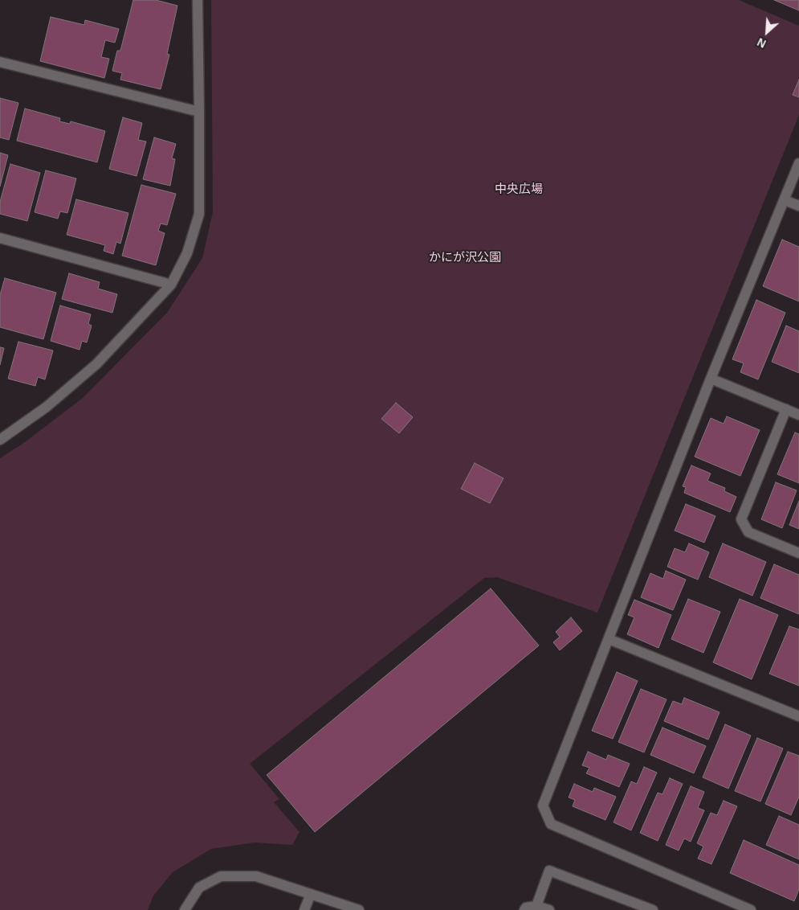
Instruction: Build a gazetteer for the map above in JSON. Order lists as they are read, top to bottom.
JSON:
{
  "parks": ["中央広場", "かにが沢公園"],
  "north": "bottom left"
}
